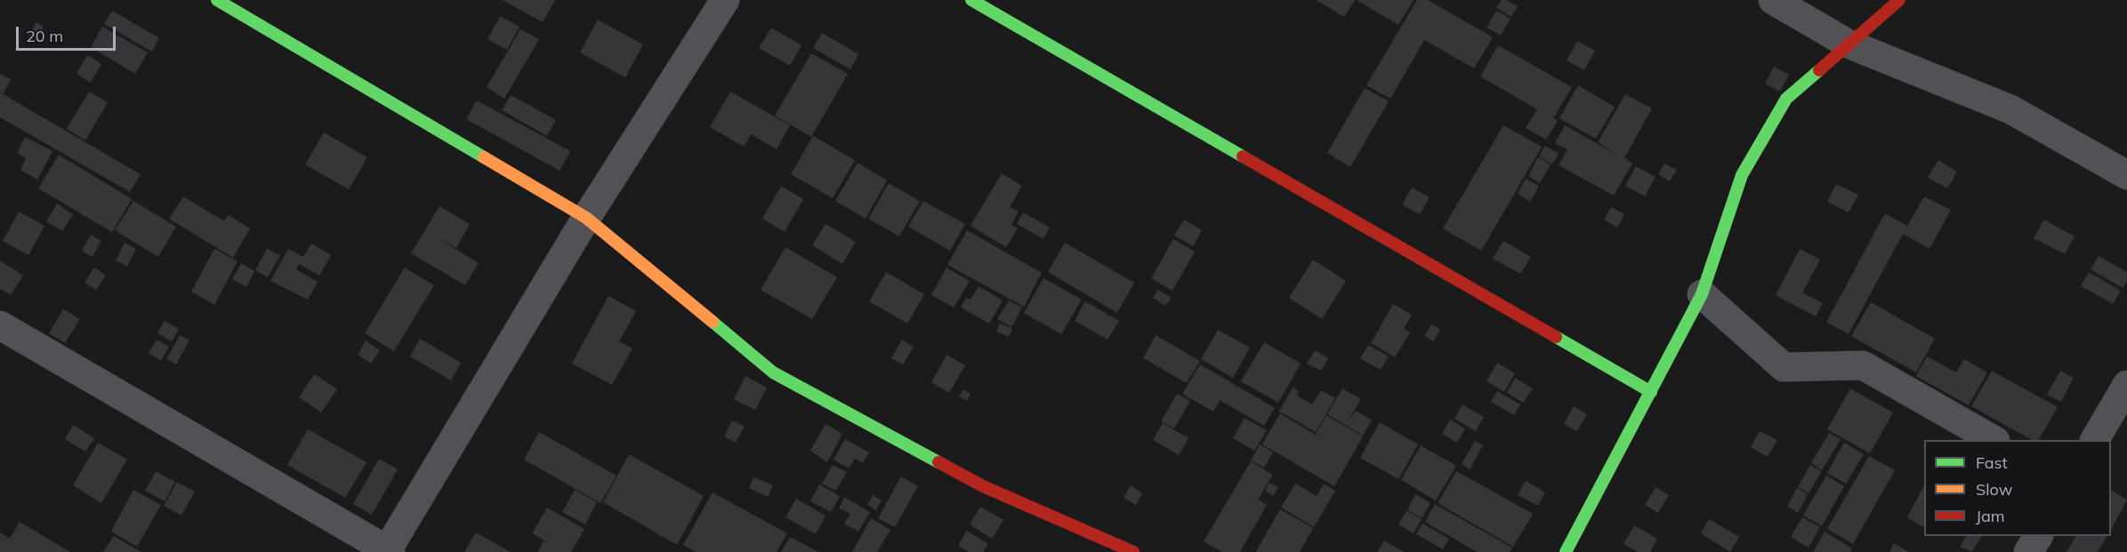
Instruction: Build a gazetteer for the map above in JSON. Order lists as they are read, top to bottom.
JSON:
{
  "legend": ["Fast", "Slow", "Jam"],
  "scale_bar": "20 m"
}
